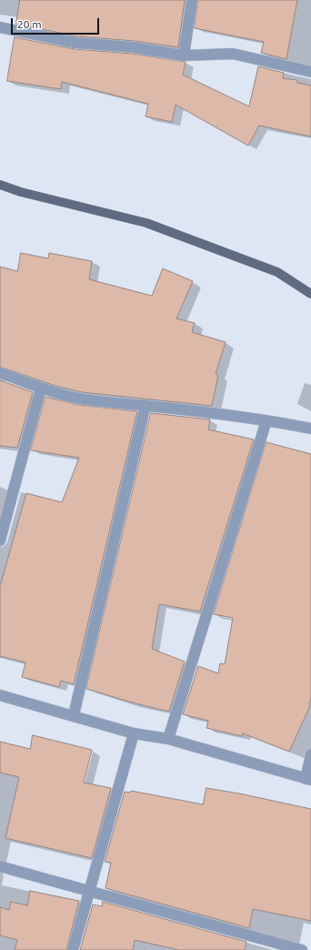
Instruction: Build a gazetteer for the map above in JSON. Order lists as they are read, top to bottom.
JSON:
{
  "scale_bar": "20 m"
}
